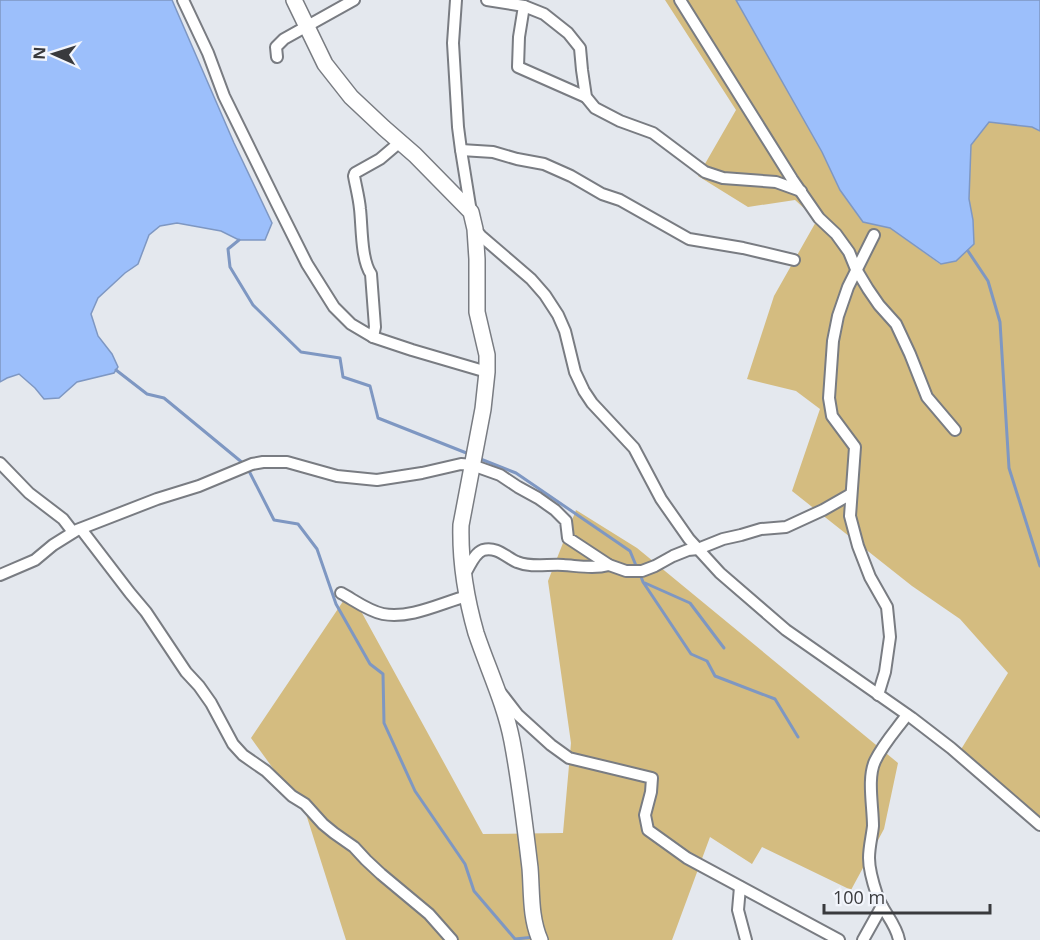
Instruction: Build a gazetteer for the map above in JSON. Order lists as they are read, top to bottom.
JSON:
{
  "scale_bar": "100 m",
  "north": "left"
}
